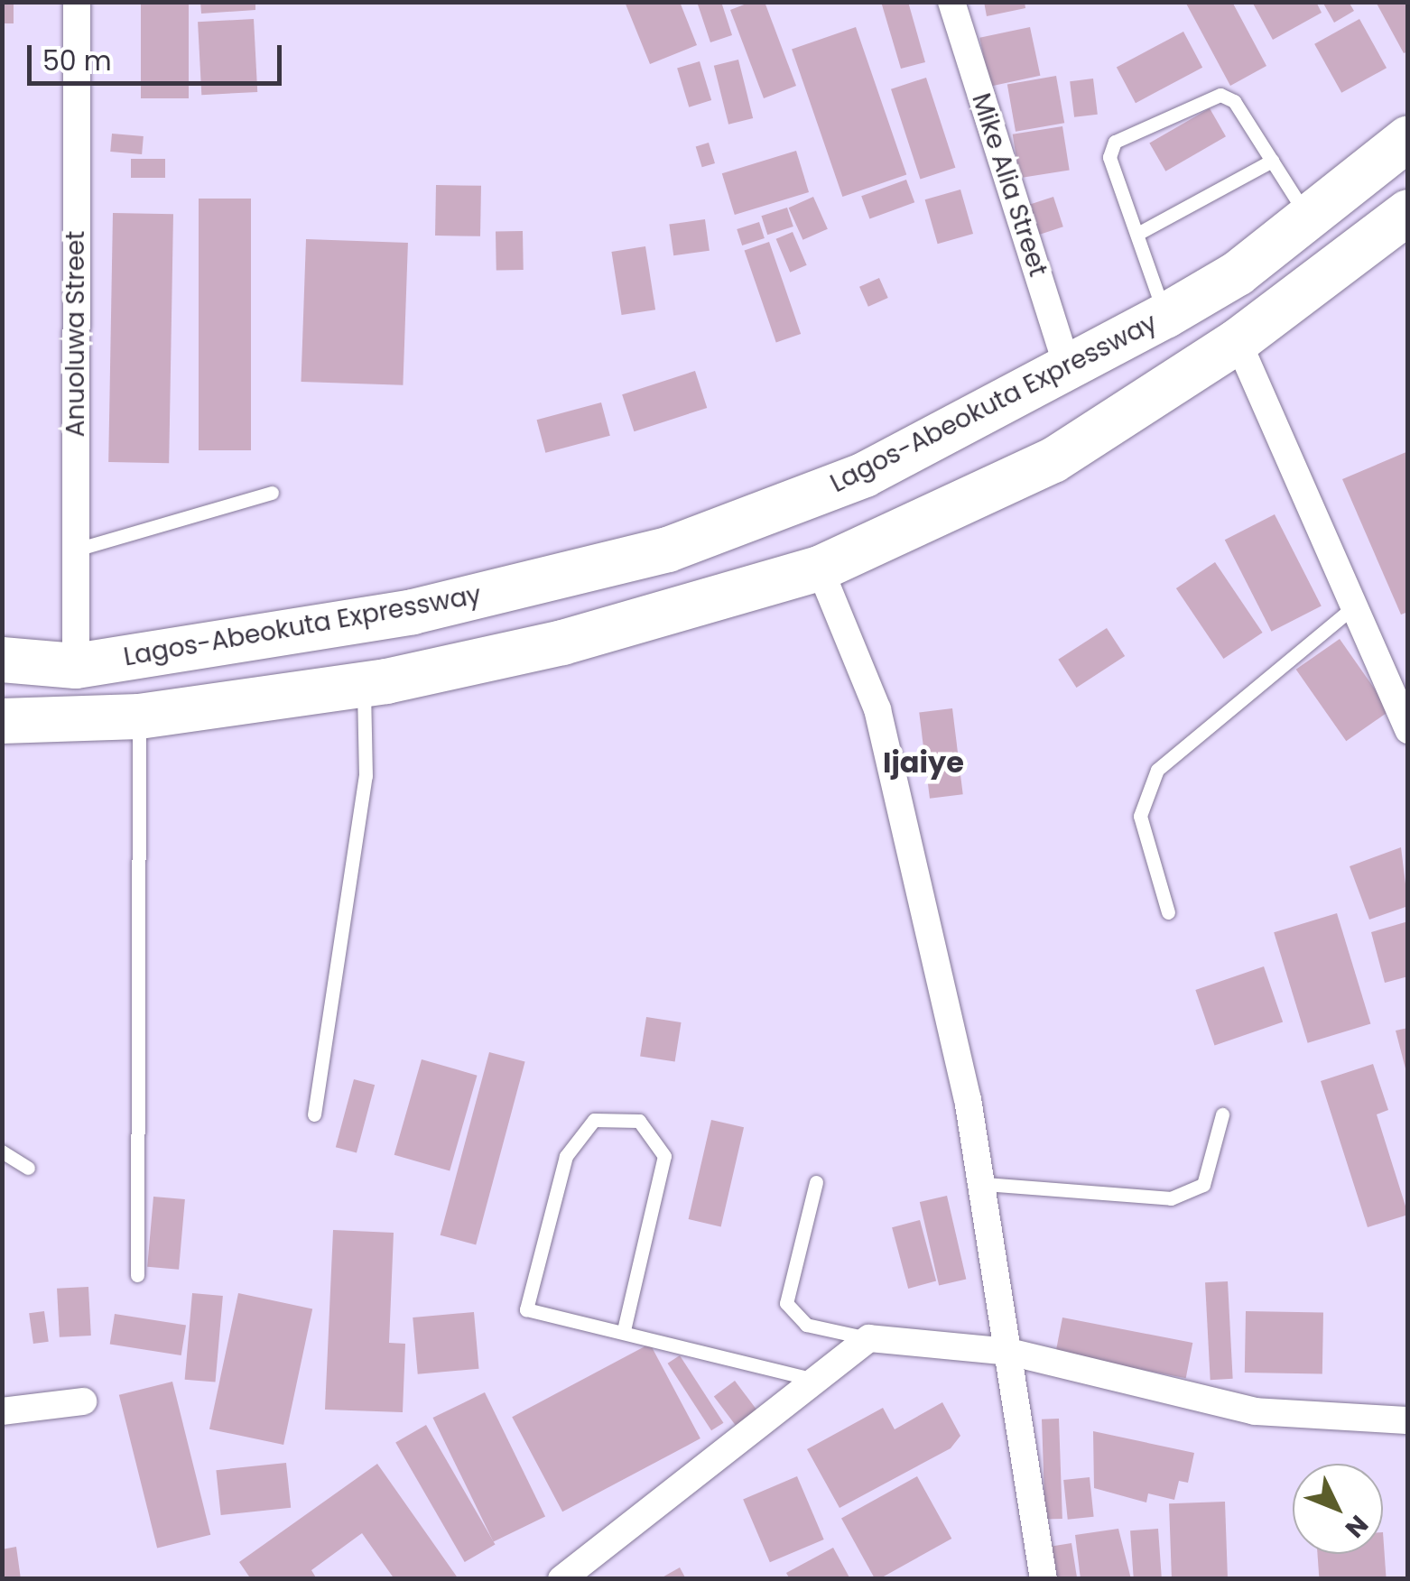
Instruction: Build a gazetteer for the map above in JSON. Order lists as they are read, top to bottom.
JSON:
{
  "streets": {
    "highway": ["Lagos-Abeokuta Expressway"],
    "street": ["Mike Alia Street", "Anuoluwa Street"]
  },
  "crossings": [
    ["Mike Alia Street", "Lagos-Abeokuta Expressway"],
    ["Anuoluwa Street", "Lagos-Abeokuta Expressway"]
  ],
  "districts": ["Ijaiye"],
  "scale_bar": "50 m",
  "north": "bottom right"
}
